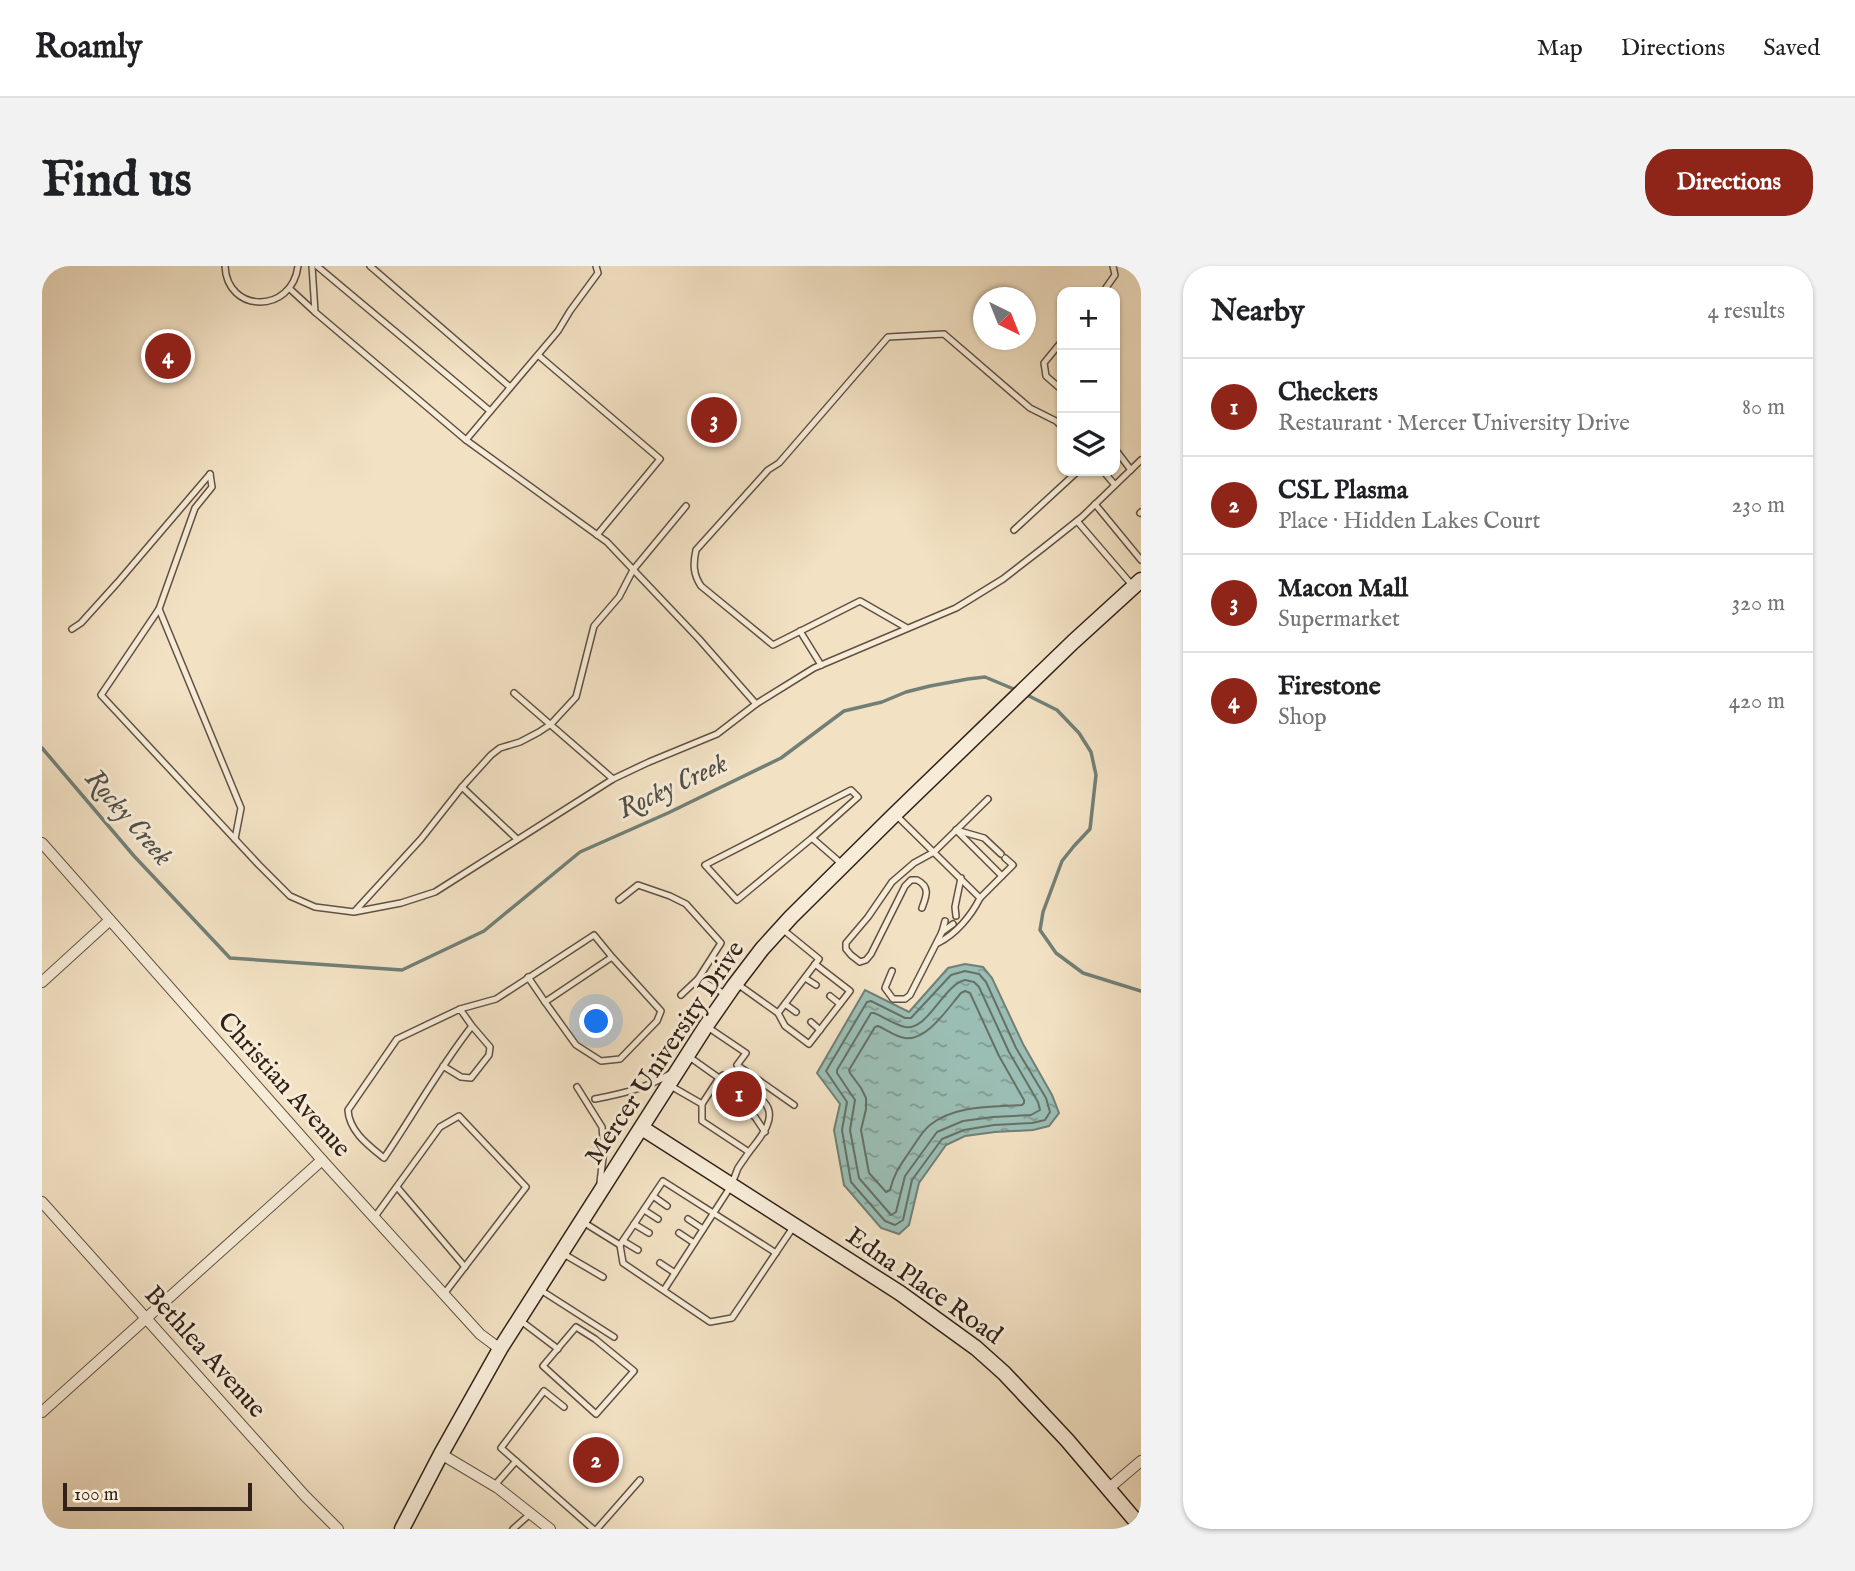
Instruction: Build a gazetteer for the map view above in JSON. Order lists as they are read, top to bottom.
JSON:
{
  "streets": {
    "main road": ["Mercer University Drive", "Edna Place Road"],
    "street": ["Christian Avenue", "Bethlea Avenue"]
  },
  "crossings": [
    ["Mercer University Drive", "Christian Avenue"],
    ["Mercer University Drive", "Edna Place Road"]
  ],
  "water": ["Rocky Creek"],
  "scale_bar": "100 m",
  "north": "bottom right",
  "page": {
    "header": "Roamly",
    "nav": ["Map", "Directions", "Saved"],
    "buttons": "Directions",
    "title": "Find us",
    "heading": ["Nearby", "4 results"],
    "map_buttons": ["+", "−"],
    "pins": [
      "4",
      "3",
      "1",
      "2"
    ],
    "list": [
      {
        "mark": "1",
        "name": "Checkers",
        "note": "Restaurant · Mercer University Drive",
        "value": "80 m"
      },
      {
        "mark": "2",
        "name": "CSL Plasma",
        "note": "Place · Hidden Lakes Court",
        "value": "230 m"
      },
      {
        "mark": "3",
        "name": "Macon Mall",
        "note": "Supermarket",
        "value": "320 m"
      },
      {
        "mark": "4",
        "name": "Firestone",
        "note": "Shop",
        "value": "420 m"
      }
    ],
    "scale": "100 m"
  }
}
